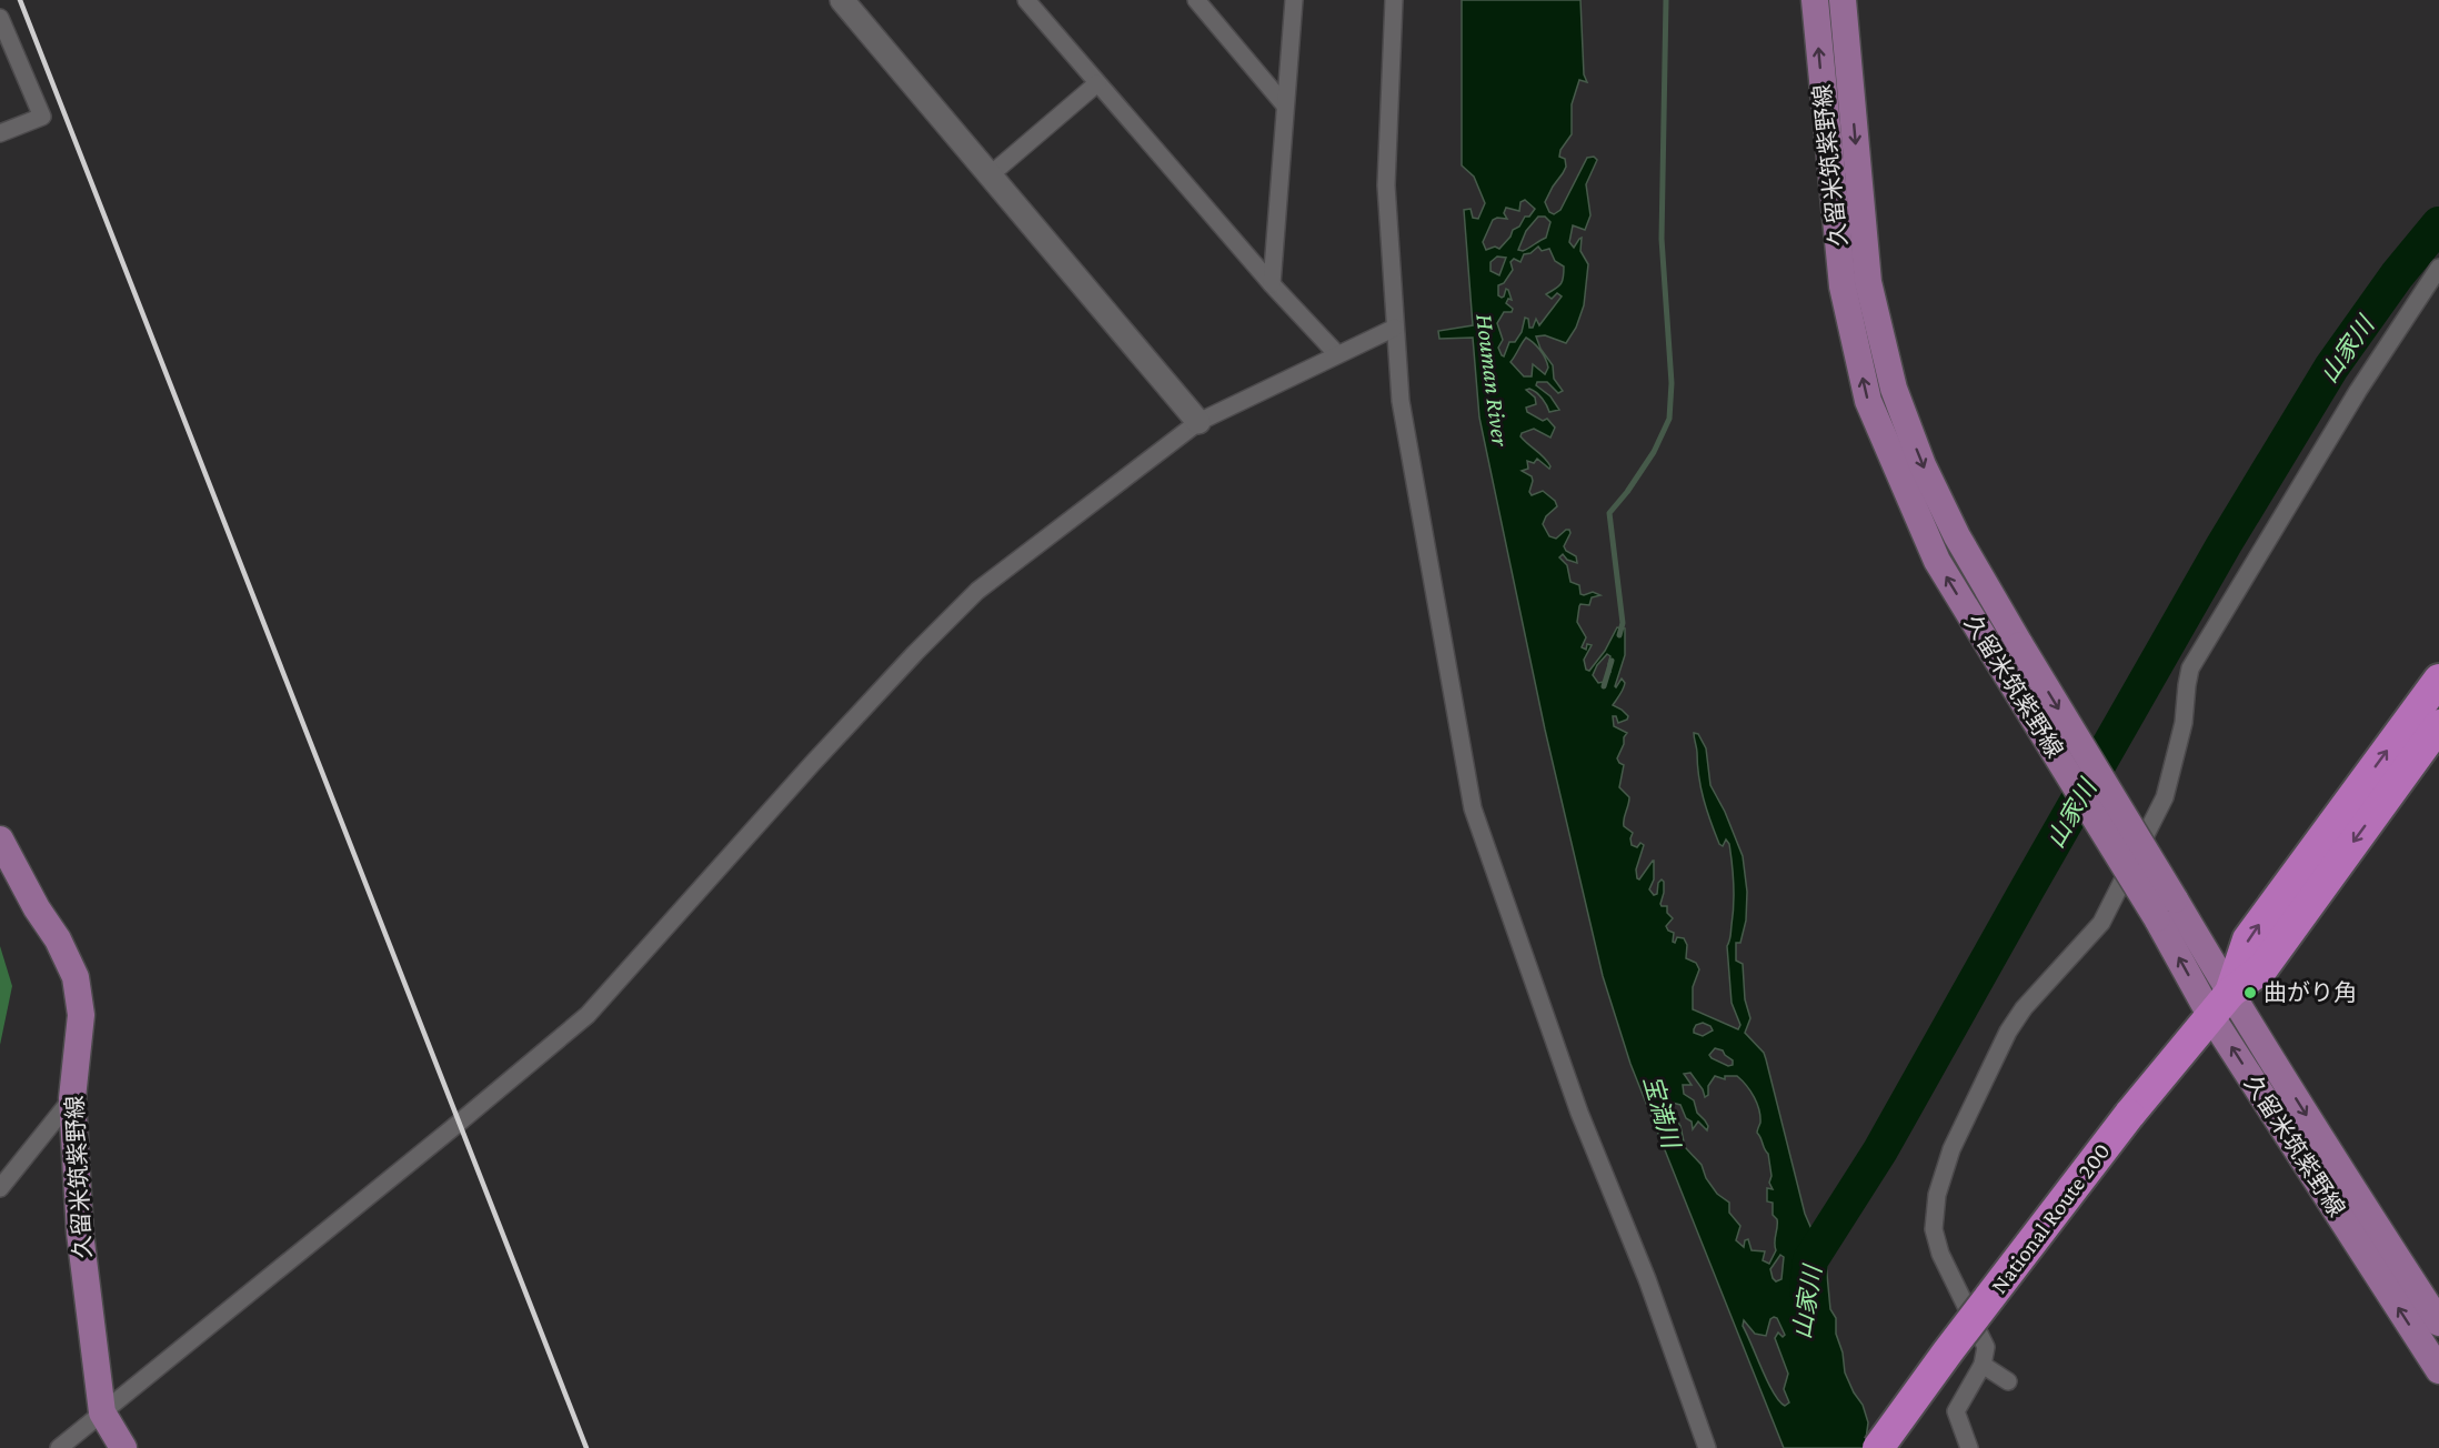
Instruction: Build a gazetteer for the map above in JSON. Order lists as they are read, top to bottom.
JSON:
{
  "streets": {
    "highway": ["National Route 200"],
    "main road": ["久留米筑紫野線"]
  },
  "crossings": [
    ["久留米筑紫野線", "National Route 200"]
  ],
  "water": ["山家川", "Houman River", "宝満川"],
  "places": ["曲がり角"]
}
